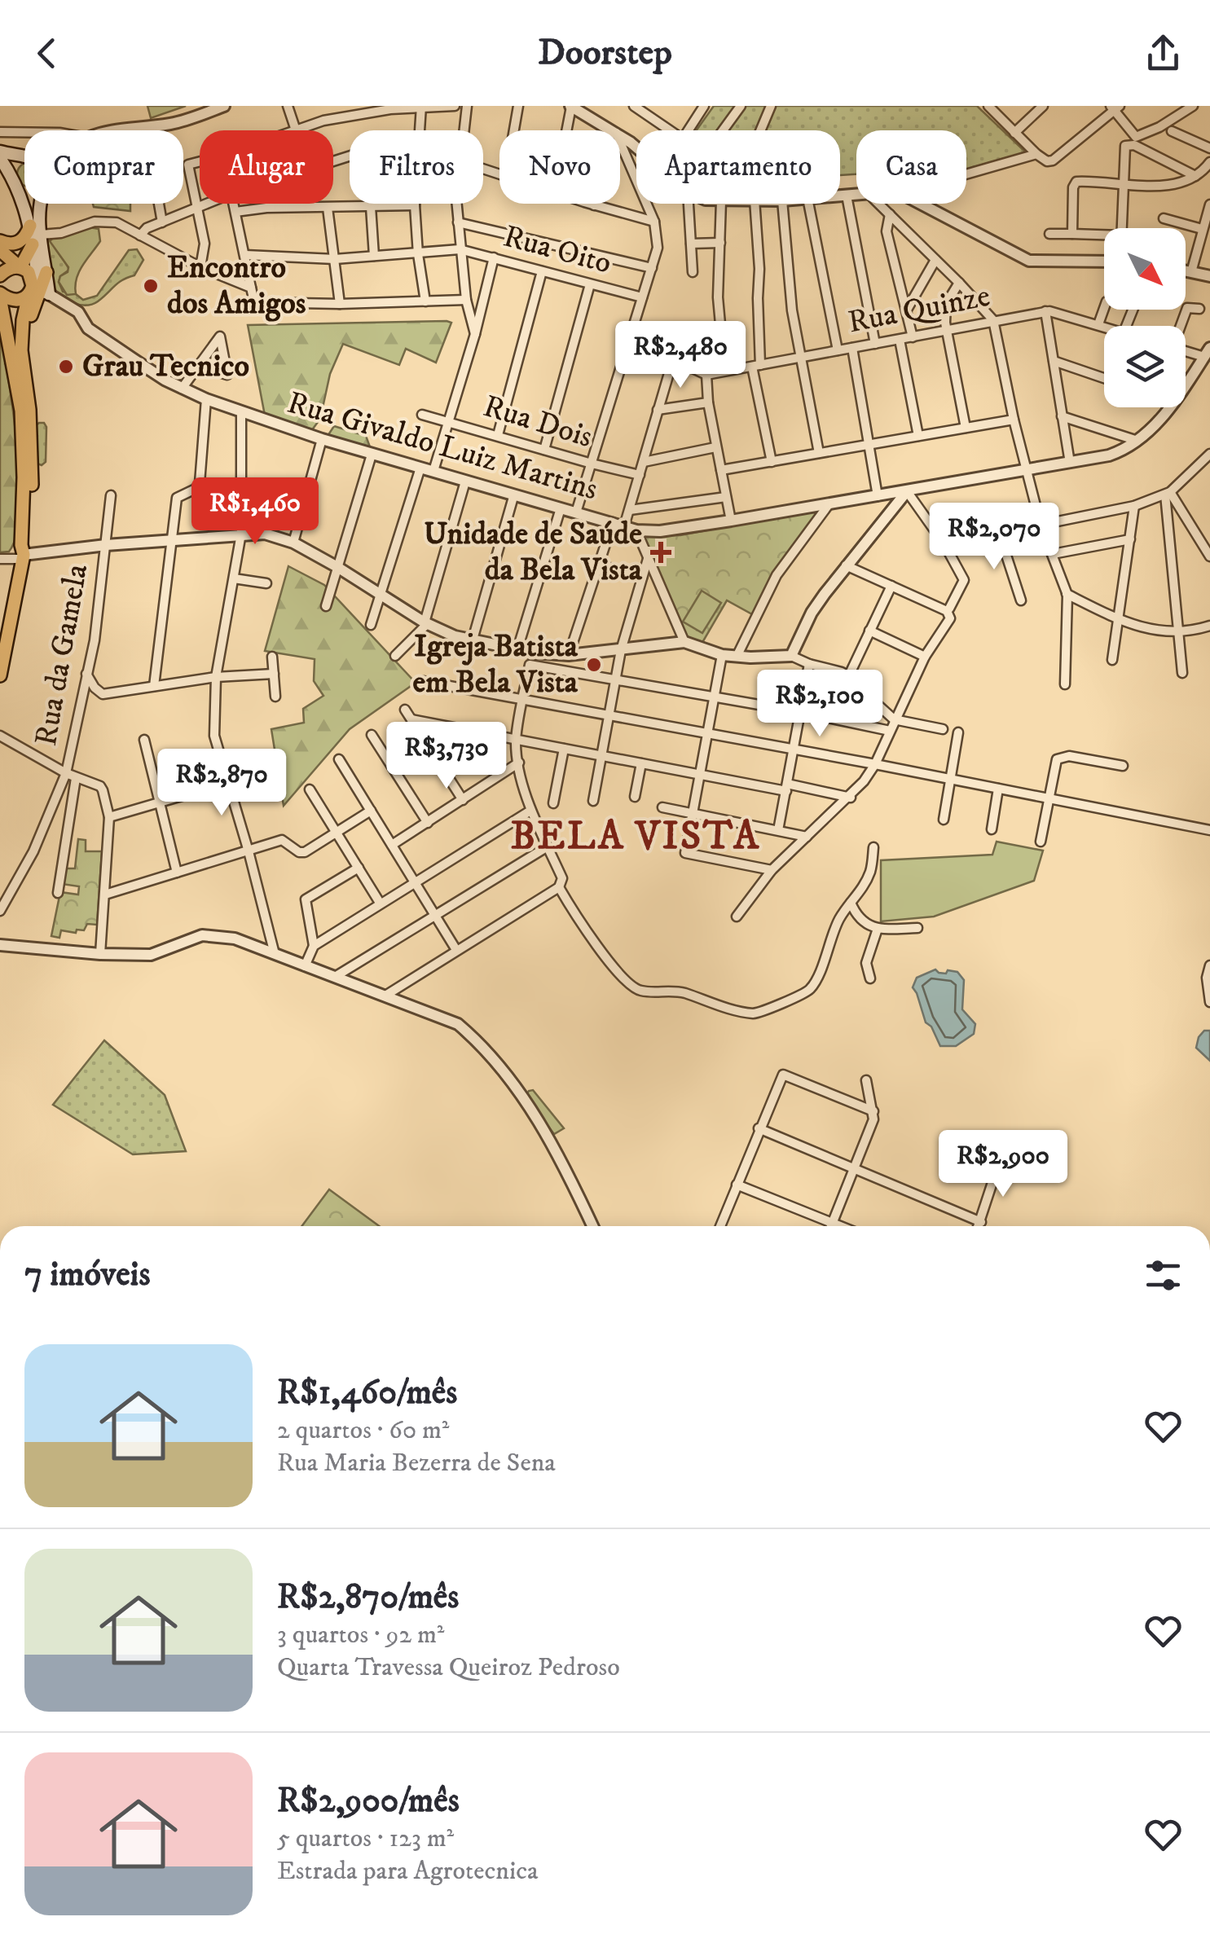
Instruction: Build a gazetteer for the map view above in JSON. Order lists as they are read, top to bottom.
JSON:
{
  "streets": {
    "street": [
      "Rua Oito",
      "Rua Quinze",
      "Rua Dois",
      "Rua Givaldo Luiz Martins",
      "Rua da Gamela"
    ]
  },
  "districts": ["BELA VISTA"],
  "places": {
    "other": ["Encontro dos Amigos", "Grau Tecnico", "Igreja Batista em Bela Vista"],
    "health": ["Unidade de Saúde da Bela Vista"]
  },
  "north": "bottom right",
  "page": {
    "header": "Doorstep",
    "chip": [
      "Comprar",
      "Alugar",
      "Filtros",
      "Novo",
      "Apartamento",
      "Casa"
    ],
    "price": [
      "R$2,480",
      "R$1,460",
      "R$2,070",
      "R$2,100",
      "R$3,730",
      "R$2,870",
      "R$2,900"
    ],
    "heading": "7 imóveis",
    "list": [
      {
        "name": "R$1,460/mês",
        "note": "2 quartos · 60 m² · Rua Maria Bezerra de Sena"
      },
      {
        "name": "R$2,870/mês",
        "note": "3 quartos · 92 m² · Quarta Travessa Queiroz Pedroso"
      },
      {
        "name": "R$2,900/mês",
        "note": "5 quartos · 123 m² · Estrada para Agrotecnica"
      }
    ]
  }
}
